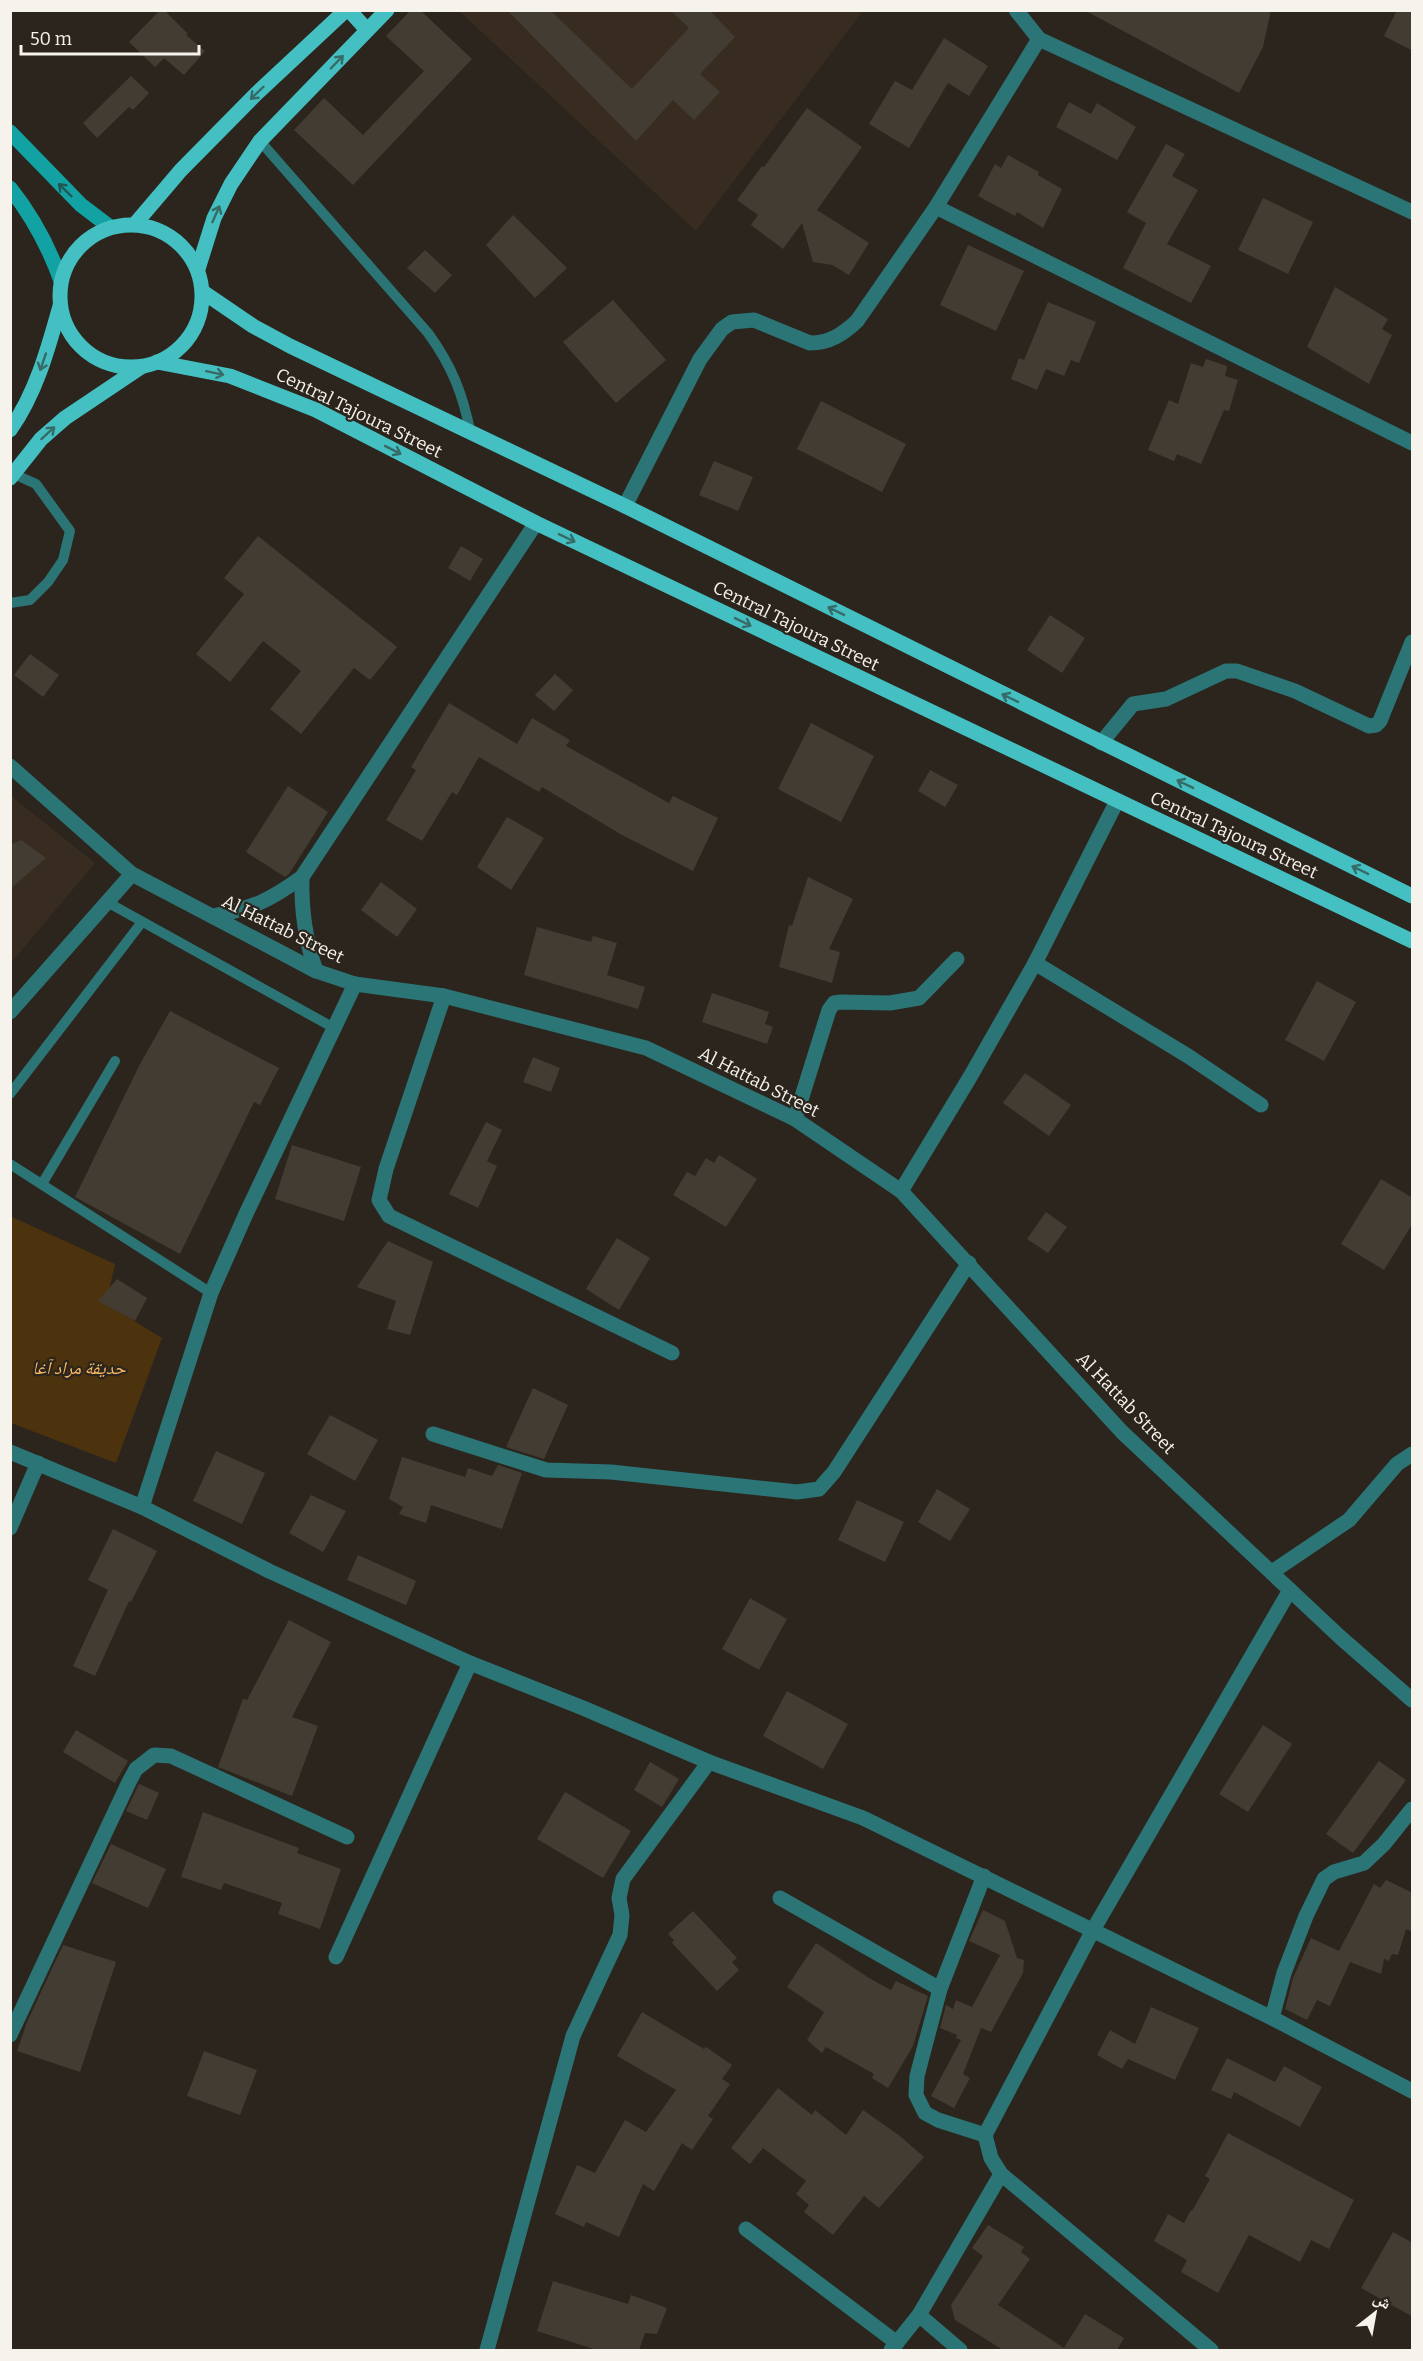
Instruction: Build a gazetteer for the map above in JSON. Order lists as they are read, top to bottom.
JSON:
{
  "streets": {
    "main road": ["Central Tajoura Street"],
    "street": ["Al Hattab Street"]
  },
  "parks": ["حديقة مراد آغا"],
  "scale_bar": "50 m",
  "north": "top right"
}
